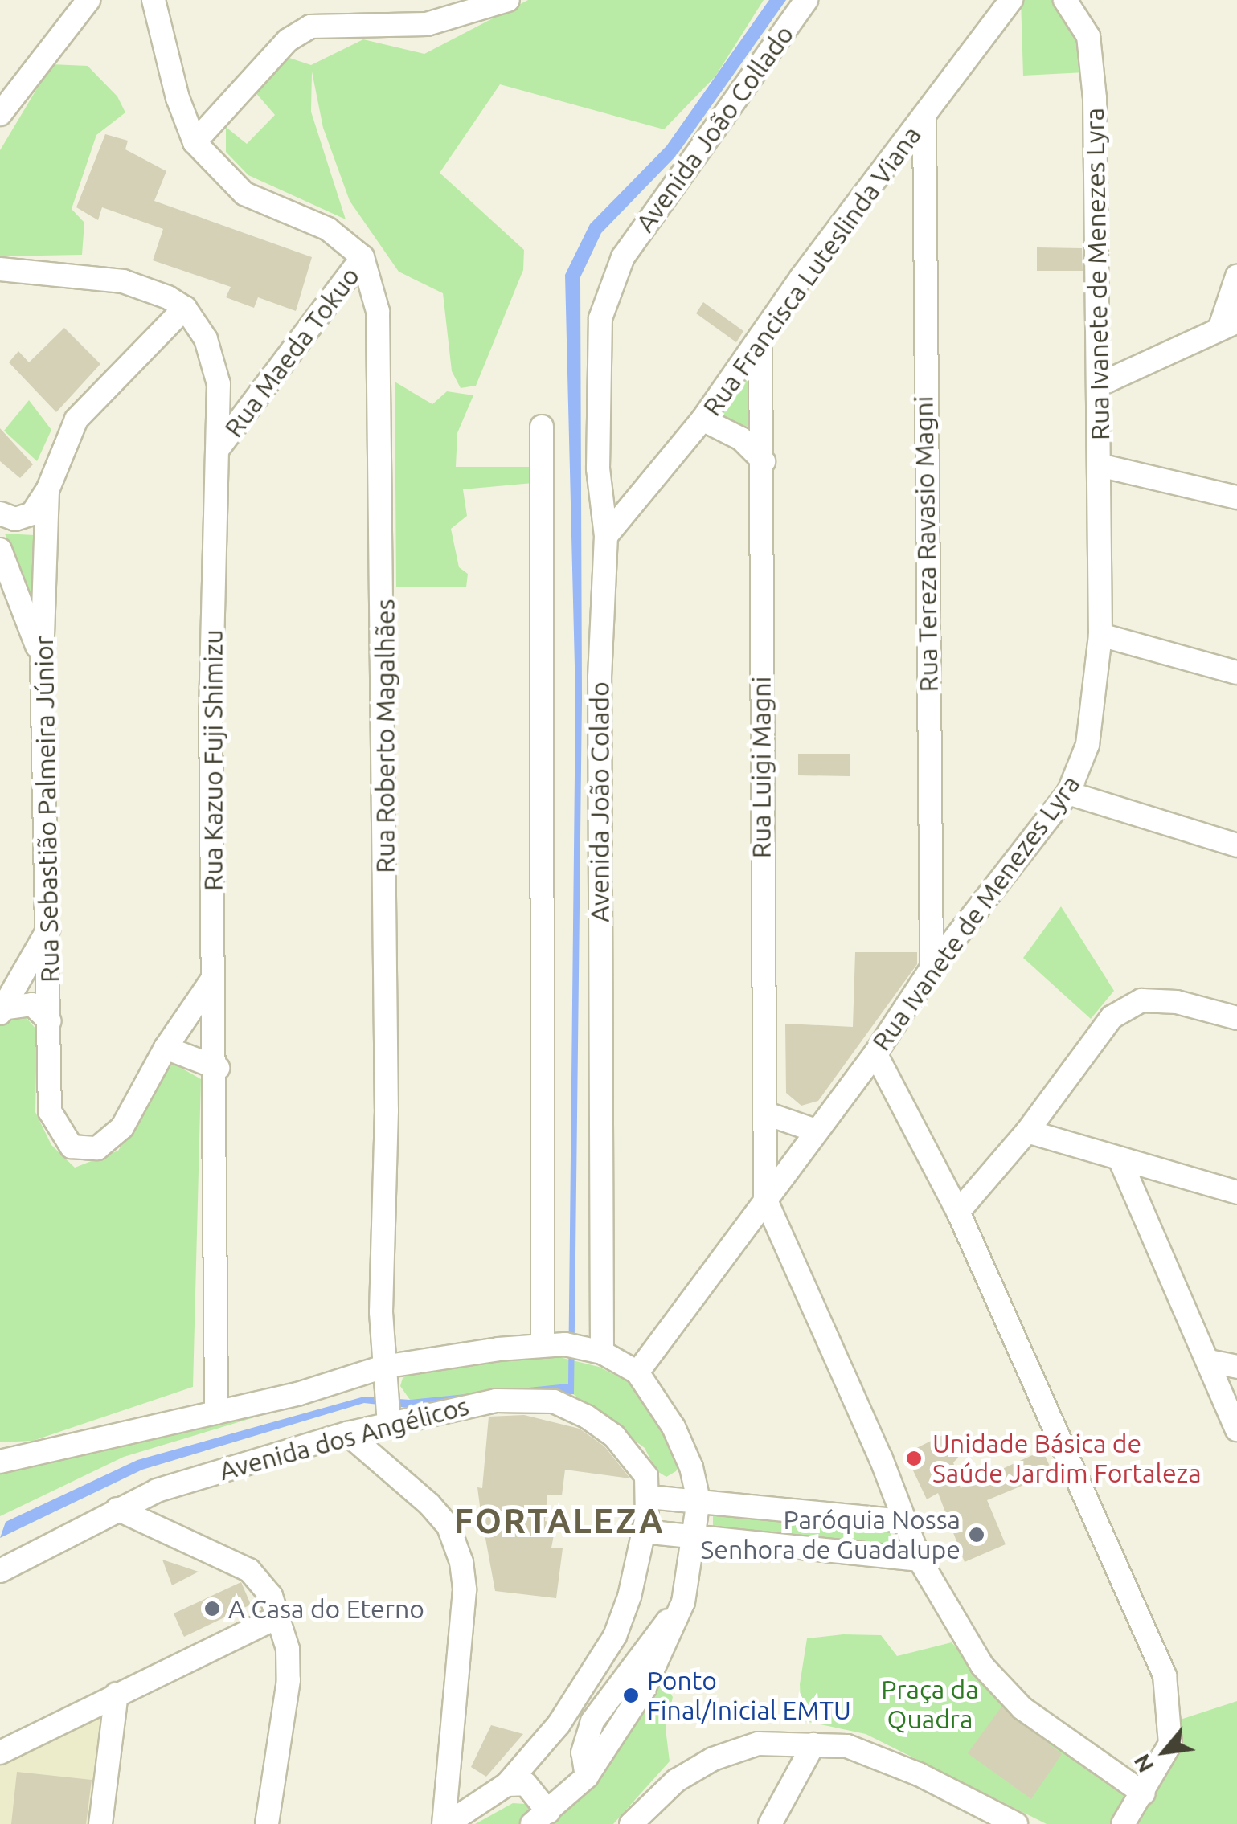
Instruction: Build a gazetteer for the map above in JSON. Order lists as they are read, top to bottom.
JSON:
{
  "streets": {
    "street": [
      "Avenida João Collado",
      "Rua Francisca Luteslinda Viana",
      "Rua Ivanete de Menezes Lyra",
      "Rua Maeda Tokuo",
      "Rua Tereza Ravasio Magni",
      "Rua Roberto Magalhães",
      "Rua Kazuo Fuji Shimizu",
      "Rua Luigi Magni",
      "Avenida João Colado",
      "Rua Sebastião Palmeira Júnior",
      "Avenida dos Angélicos"
    ]
  },
  "crossings": [
    ["Avenida João Collado", "Avenida João Colado"],
    ["Rua Francisca Luteslinda Viana", "Rua Tereza Ravasio Magni"],
    ["Rua Francisca Luteslinda Viana", "Rua Luigi Magni"],
    ["Rua Francisca Luteslinda Viana", "Avenida João Colado"],
    ["Rua Ivanete de Menezes Lyra", "Rua Tereza Ravasio Magni"],
    ["Rua Ivanete de Menezes Lyra", "Rua Luigi Magni"],
    ["Rua Maeda Tokuo", "Rua Roberto Magalhães"],
    ["Rua Maeda Tokuo", "Rua Kazuo Fuji Shimizu"],
    ["Rua Roberto Magalhães", "Avenida dos Angélicos"],
    ["Rua Kazuo Fuji Shimizu", "Rua Sebastião Palmeira Júnior"]
  ],
  "districts": ["FORTALEZA"],
  "parks": ["Praça da Quadra"],
  "places": [
    "Unidade Básica de Saúde Jardim Fortaleza",
    "Paróquia Nossa Senhora de Guadalupe",
    "A Casa do Eterno",
    "Ponto Final/Inicial EMTU"
  ],
  "north": "bottom left"
}
